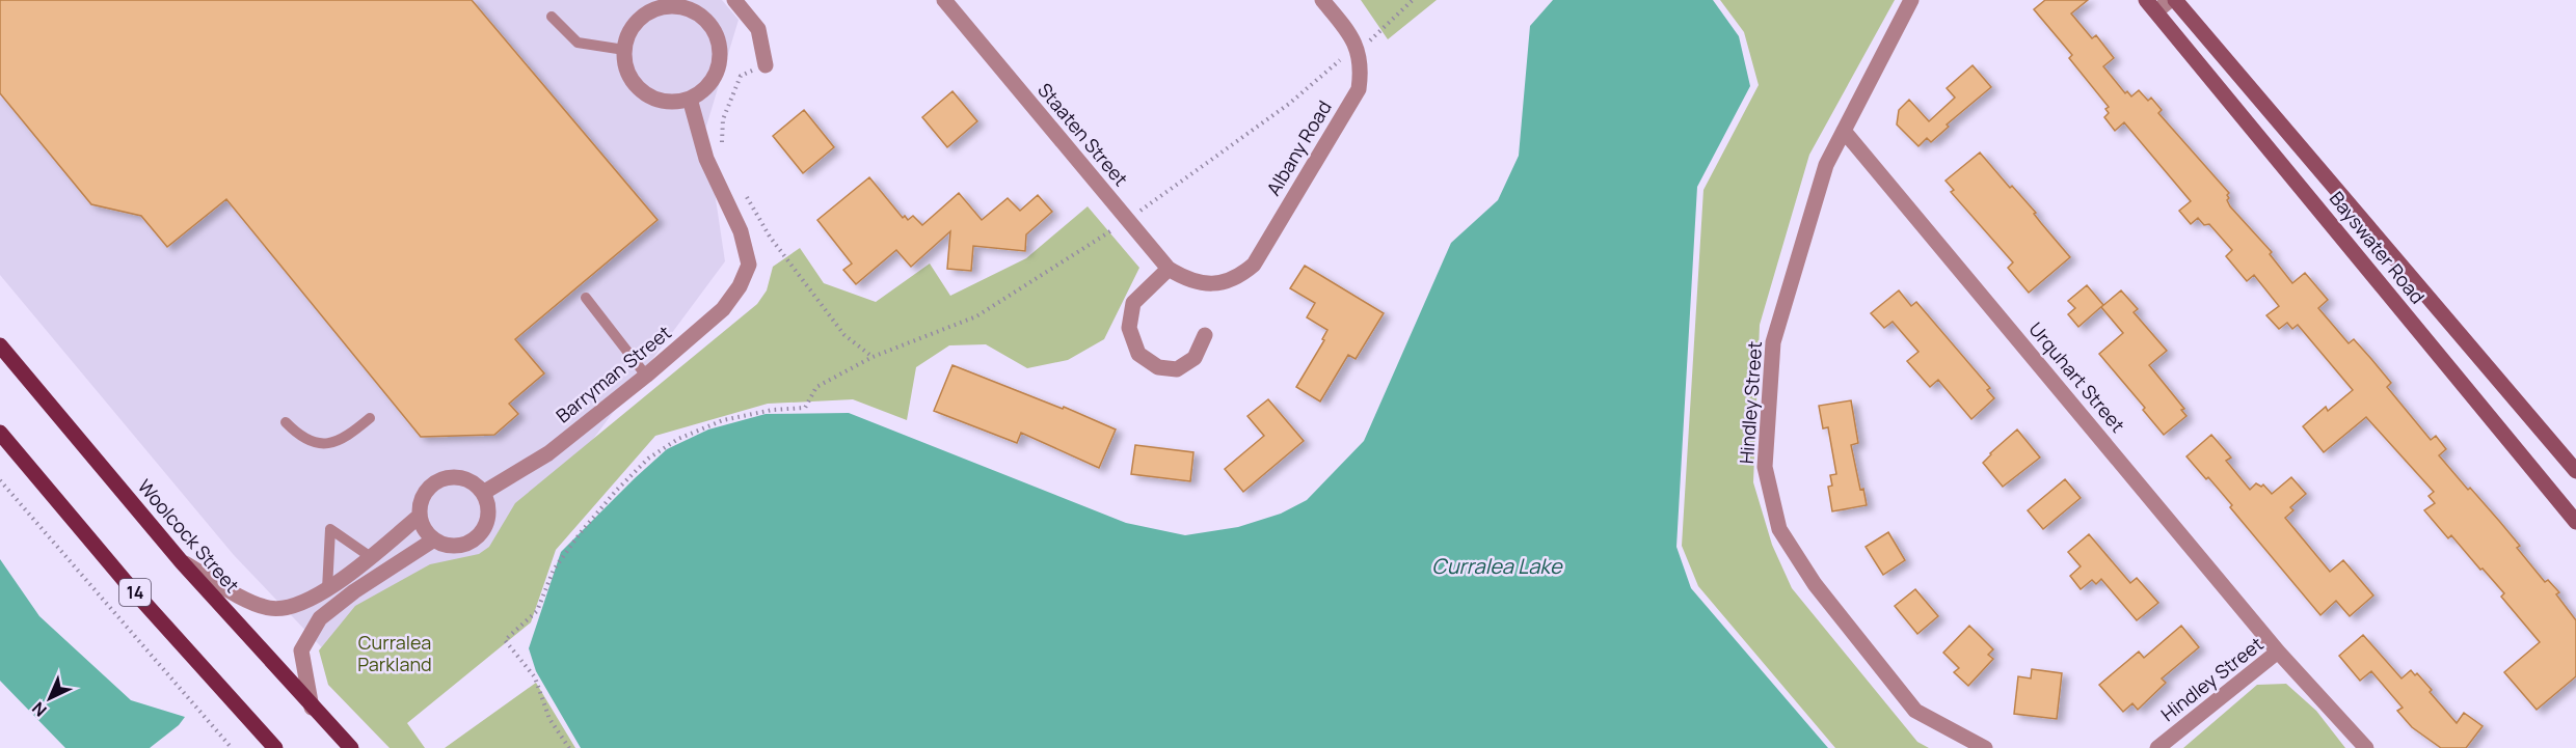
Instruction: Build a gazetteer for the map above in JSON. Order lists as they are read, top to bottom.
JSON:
{
  "streets": {
    "main road": ["Bayswater Road", "Woolcock Street", "14"],
    "street": [
      "Staaten Street",
      "Albany Road",
      "Barryman Street",
      "Urquhart Street",
      "Hindley Street"
    ]
  },
  "crossings": [
    ["Staaten Street", "Albany Road"],
    ["Urquhart Street", "Hindley Street"]
  ],
  "water": ["Curralea Lake"],
  "parks": ["Curralea Parkland"],
  "north": "bottom left"
}
